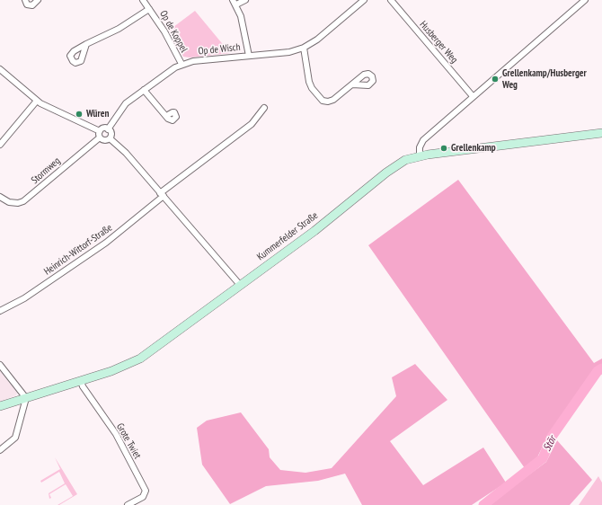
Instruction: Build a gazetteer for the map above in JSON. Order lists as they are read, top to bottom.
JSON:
{
  "streets": {
    "street": [
      "Op de Koppel",
      "Husberger Weg",
      "Op de Wisch",
      "Stormweg",
      "Kummerfelder Straße",
      "Heinrich-Wittorf-Straße",
      "Grote Twiet"
    ]
  },
  "crossings": [
    ["Op de Koppel", "Op de Wisch"],
    ["Op de Wisch", "Stormweg"],
    ["Kummerfelder Straße", "Grote Twiet"]
  ],
  "water": ["Stör"],
  "places": ["Grellenkamp/Husberger Weg", "Würen", "Grellenkamp"]
}
